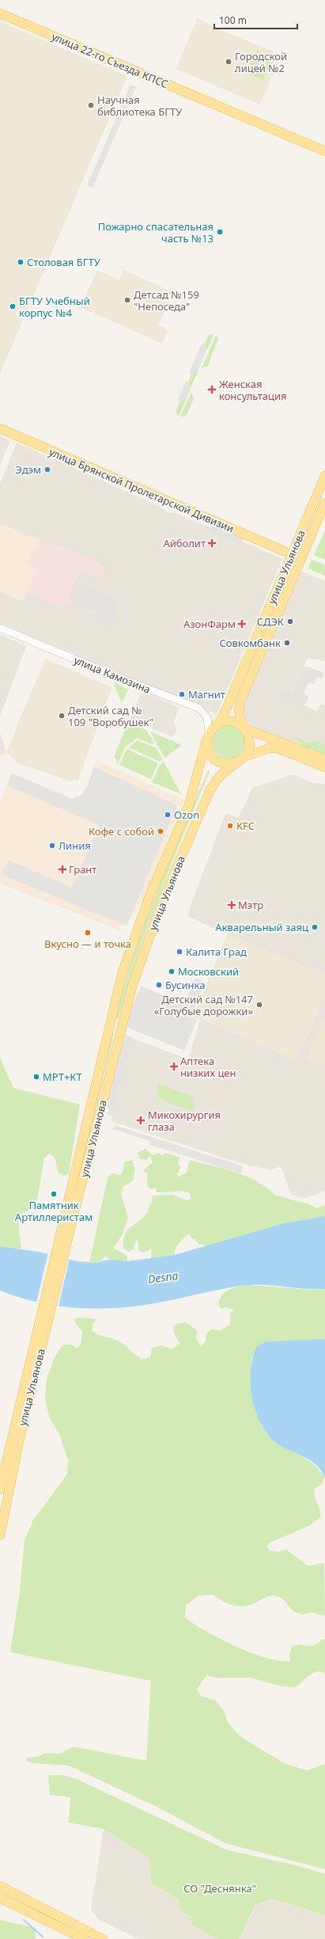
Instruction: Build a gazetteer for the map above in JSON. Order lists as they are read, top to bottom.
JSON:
{
  "streets": {
    "main road": ["улица 22-го Съезда КПСС", "улица Брянской Пролетарской Дивизии", "улица Ульянова"],
    "street": ["улица Камозина"]
  },
  "crossings": [
    ["улица Ульянова", "улица Камозина"]
  ],
  "water": ["Desna"],
  "parks": ["СО \"Деснянка\""],
  "places": {
    "other": [
      "Городской лицей №2",
      "Научная библиотека БГТУ",
      "Пожарно спасательная часть №13",
      "Столовая БГТУ",
      "Детсад №159 \"Непоседа\"",
      "БГТУ Учебный корпус №4",
      "Эдэм",
      "СДЭК",
      "Совкомбанк",
      "Магнит",
      "Детский сад № 109 \"Воробушек\"",
      "Ozon",
      "KFC",
      "Кофе с собой",
      "Линия",
      "Акварельный заяц",
      "Вкусно — и точка",
      "Калита Град",
      "Московский",
      "Бусинка",
      "Детский сад №147 «Голубые дорожки»",
      "МРТ+КТ",
      "Памятник Артиллеристам"
    ],
    "health": [
      "Женская консультация",
      "Айболит",
      "АзонФарм",
      "Грант",
      "Мэтр",
      "Аптека низких цен",
      "Микохирургия глаза"
    ]
  },
  "scale_bar": "100 m"
}
